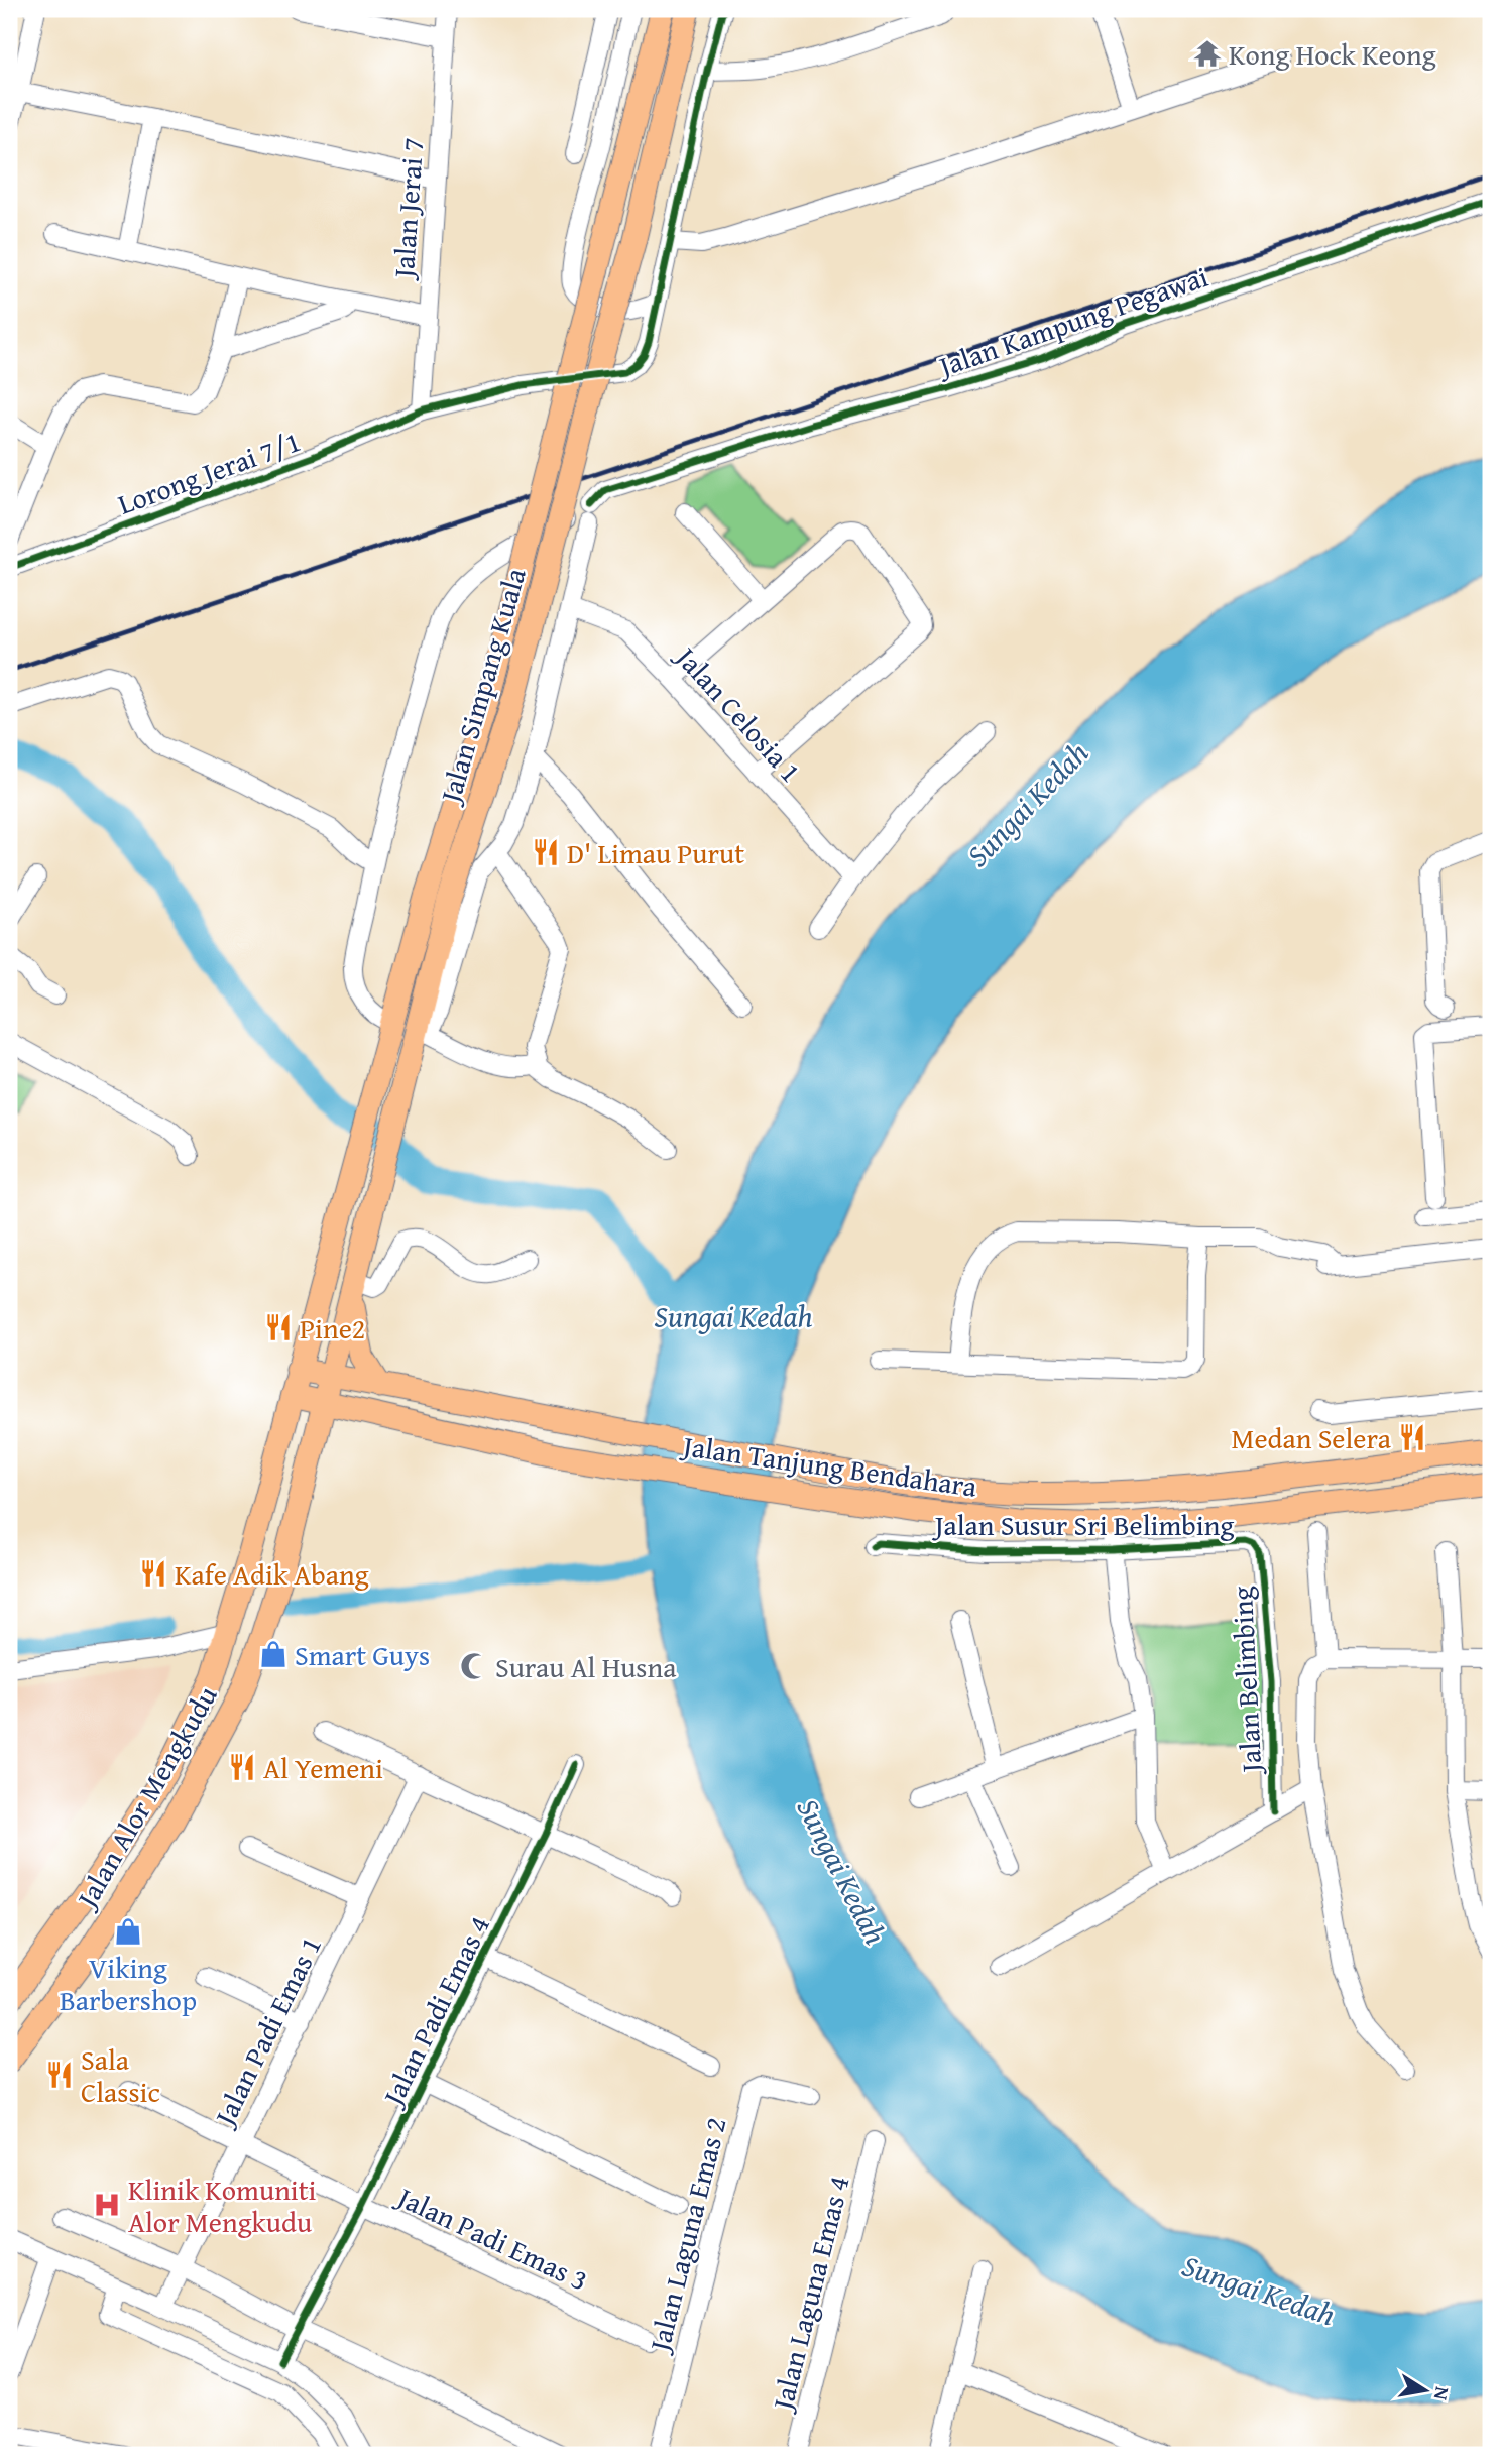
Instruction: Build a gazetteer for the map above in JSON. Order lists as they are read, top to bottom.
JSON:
{
  "streets": {
    "main road": ["Jalan Simpang Kuala", "Jalan Tanjung Bendahara", "Jalan Alor Mengkudu"],
    "street": [
      "Jalan Jerai 7",
      "Jalan Kampung Pegawai",
      "Lorong Jerai 7/1",
      "Jalan Celosia 1",
      "Jalan Susur Sri Belimbing",
      "Jalan Belimbing",
      "Jalan Padi Emas 4",
      "Jalan Padi Emas 1",
      "Jalan Laguna Emas 2",
      "Jalan Padi Emas 3",
      "Jalan Laguna Emas 4"
    ]
  },
  "crossings": [
    ["Jalan Jerai 7", "Lorong Jerai 7/1"],
    ["Jalan Simpang Kuala", "Jalan Tanjung Bendahara"],
    ["Jalan Simpang Kuala", "Jalan Alor Mengkudu"],
    ["Jalan Tanjung Bendahara", "Jalan Alor Mengkudu"],
    ["Jalan Susur Sri Belimbing", "Jalan Belimbing"],
    ["Jalan Padi Emas 4", "Jalan Padi Emas 3"],
    ["Jalan Padi Emas 1", "Jalan Padi Emas 3"]
  ],
  "water": ["Sungai Kedah"],
  "places": {
    "temple": ["Kong Hock Keong"],
    "restaurant": [
      "D' Limau Purut",
      "Pine2",
      "Medan Selera",
      "Kafe Adik Abang",
      "Al Yemeni",
      "Sala Classic"
    ],
    "shop": ["Smart Guys", "Viking Barbershop"],
    "mosque": ["Surau Al Husna"],
    "hospital": ["Klinik Komuniti Alor Mengkudu"]
  },
  "north": "right"
}
